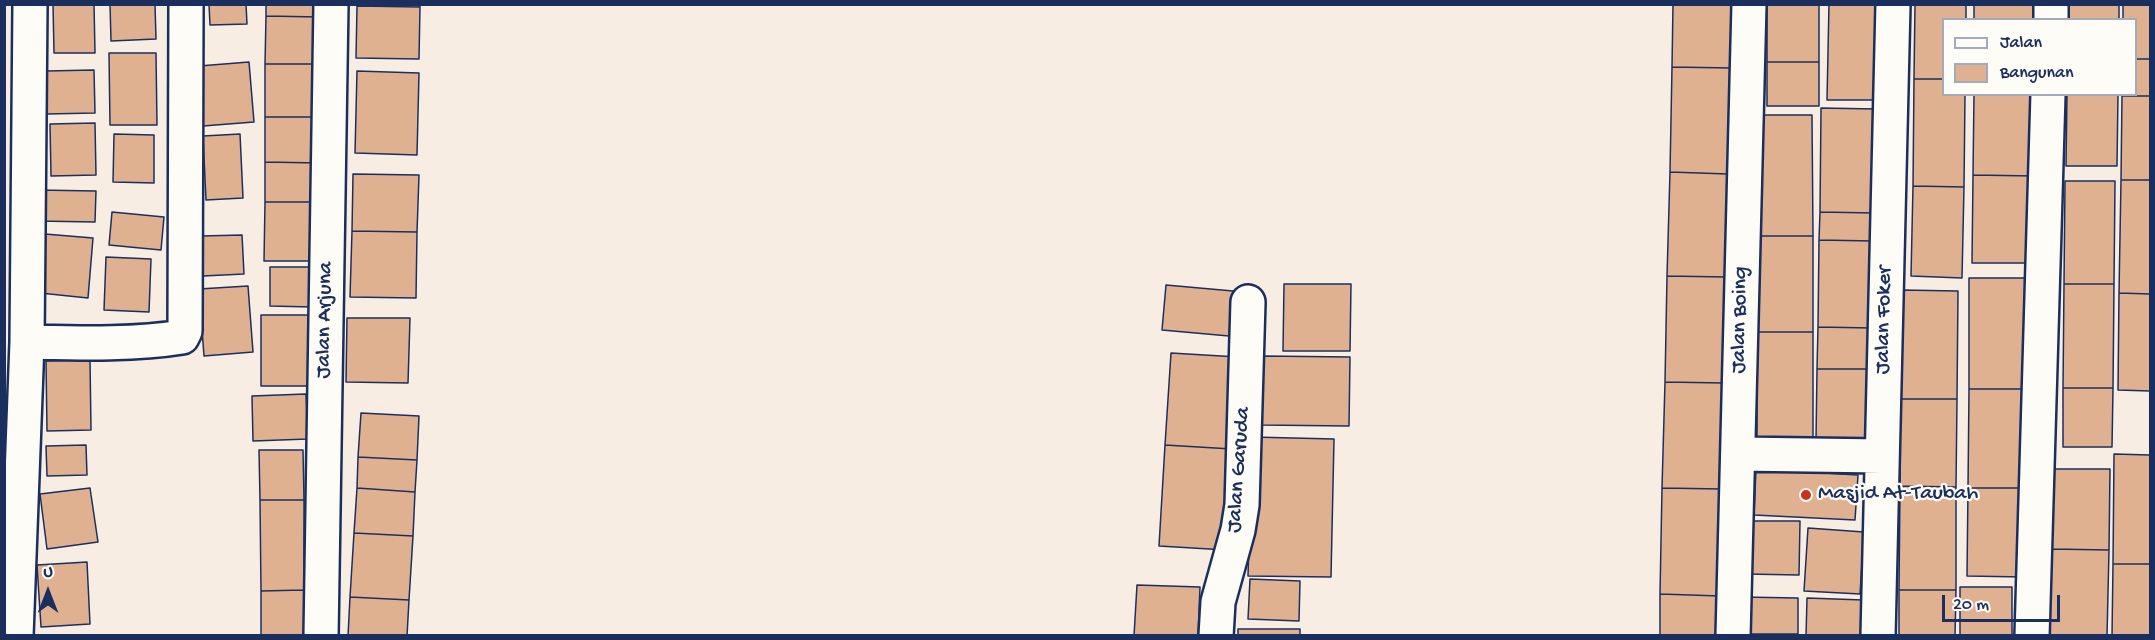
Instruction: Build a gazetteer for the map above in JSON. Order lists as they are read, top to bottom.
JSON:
{
  "streets": {
    "street": [
      "Jalan Arjuna",
      "Jalan Boing",
      "Jalan Foker",
      "Jalan Garuda"
    ]
  },
  "places": ["Masjid At-Taubah"],
  "legend": ["Jalan", "Bangunan"],
  "scale_bar": "20 m",
  "north": "top"
}
